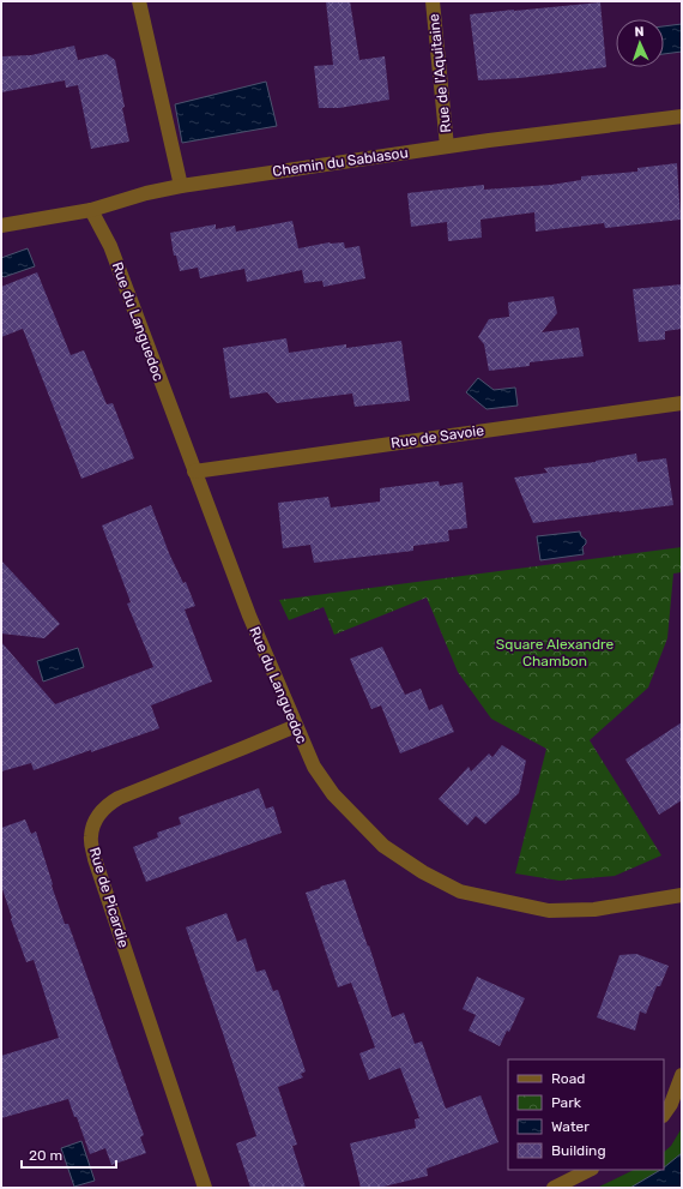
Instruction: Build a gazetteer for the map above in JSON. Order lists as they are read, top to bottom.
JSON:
{
  "streets": {
    "street": [
      "Rue de l'Aquitaine",
      "Chemin du Sablasou",
      "Rue du Languedoc",
      "Rue de Savoie",
      "Rue de Picardie"
    ]
  },
  "crossings": [
    ["Rue de l'Aquitaine", "Chemin du Sablasou"],
    ["Chemin du Sablasou", "Rue du Languedoc"],
    ["Rue du Languedoc", "Rue de Savoie"],
    ["Rue du Languedoc", "Rue de Picardie"]
  ],
  "parks": ["Square Alexandre Chambon"],
  "legend": [
    "Road",
    "Park",
    "Water",
    "Building"
  ],
  "scale_bar": "20 m",
  "north": "top"
}
